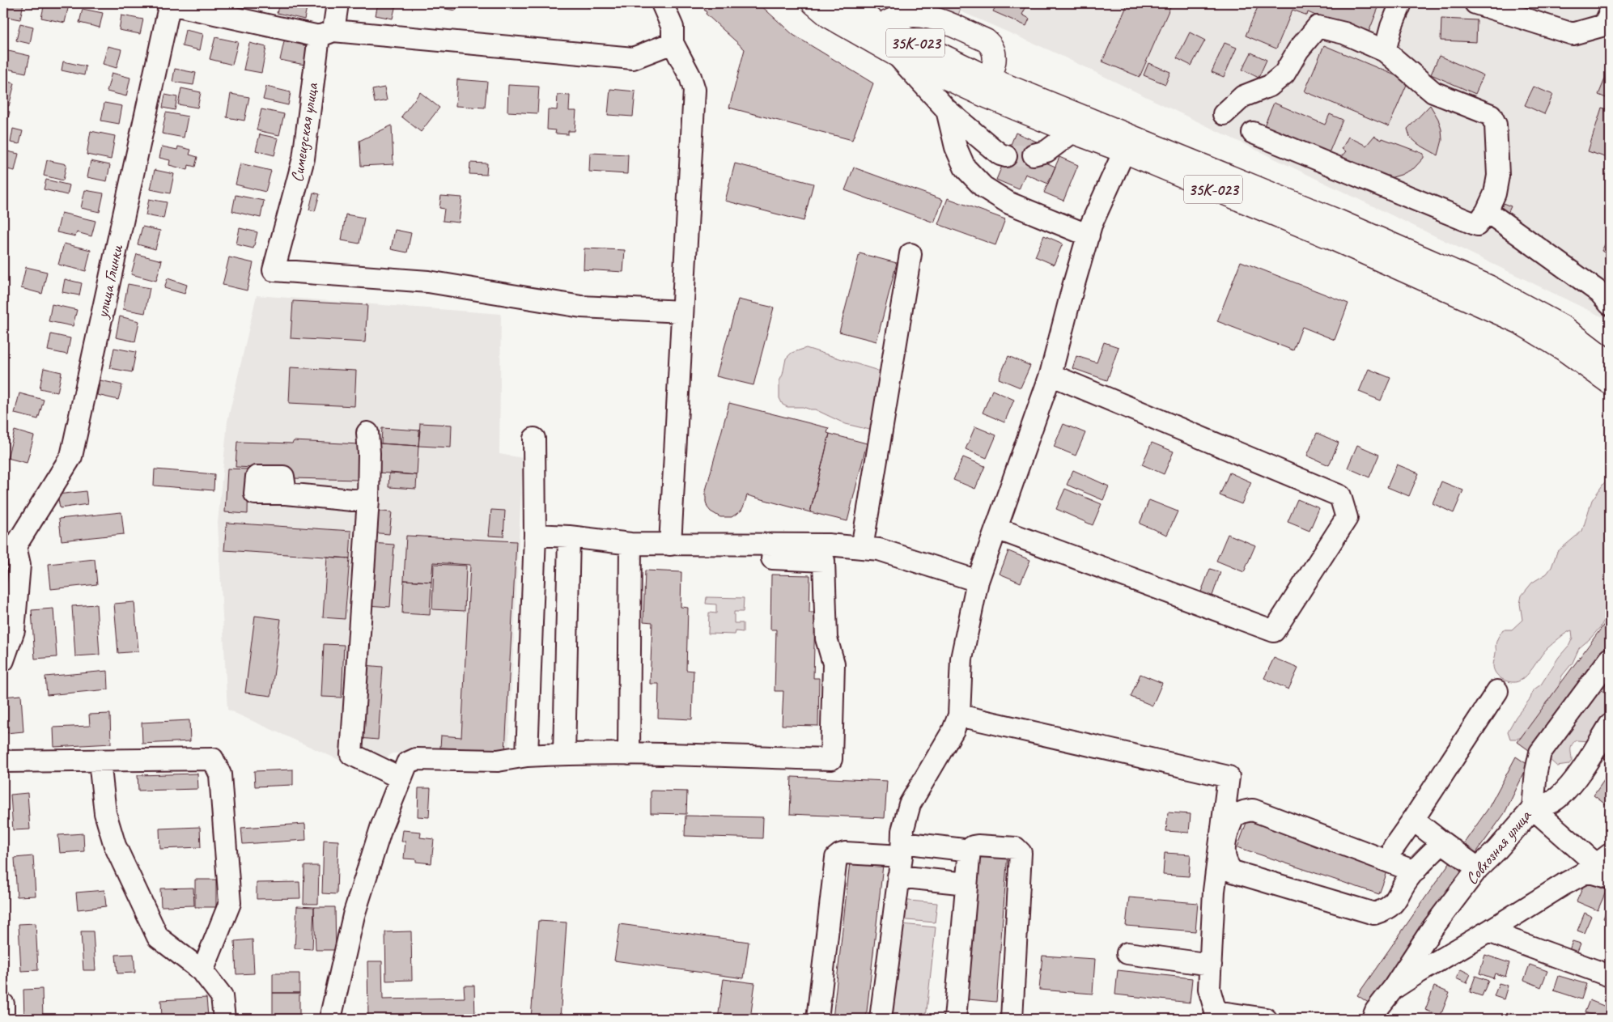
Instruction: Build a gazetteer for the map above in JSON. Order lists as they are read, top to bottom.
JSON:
{
  "streets": {
    "main road": ["35К-023"],
    "street": ["Симеизская улица", "улица Глинки", "Совхозная улица"]
  }
}
